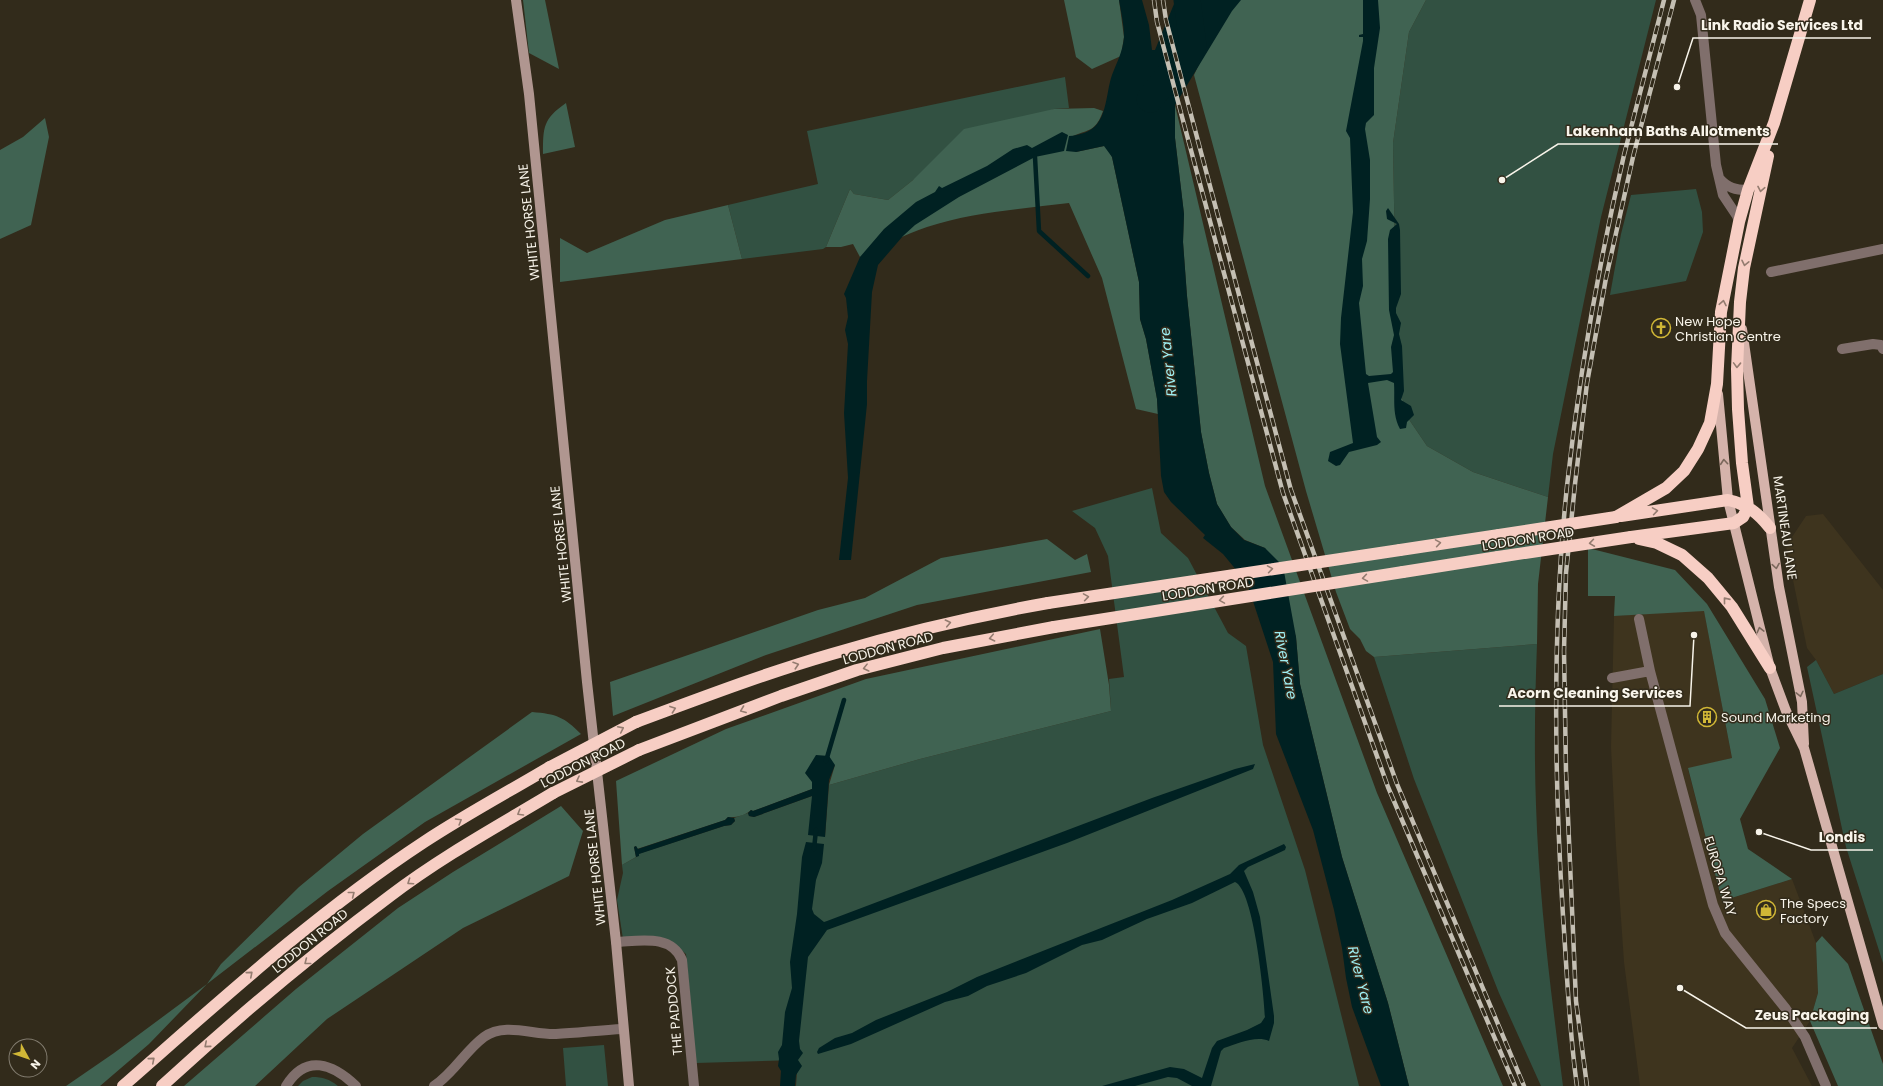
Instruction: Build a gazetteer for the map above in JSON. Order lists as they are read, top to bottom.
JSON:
{
  "streets": {
    "highway": ["MARTINEAU LANE", "LODDON ROAD"],
    "street": ["WHITE HORSE LANE", "EUROPA WAY", "THE PADDOCK"]
  },
  "crossings": [
    ["WHITE HORSE LANE", "THE PADDOCK"],
    ["MARTINEAU LANE", "LODDON ROAD"]
  ],
  "water": ["River Yare"],
  "places": {
    "other": [
      "Link Radio Services Ltd",
      "Lakenham Baths Allotments",
      "Acorn Cleaning Services",
      "Londis",
      "Zeus Packaging"
    ],
    "church": ["New Hope Christian Centre"],
    "building": ["Sound Marketing"],
    "shop": ["The Specs Factory"]
  },
  "north": "bottom right"
}
